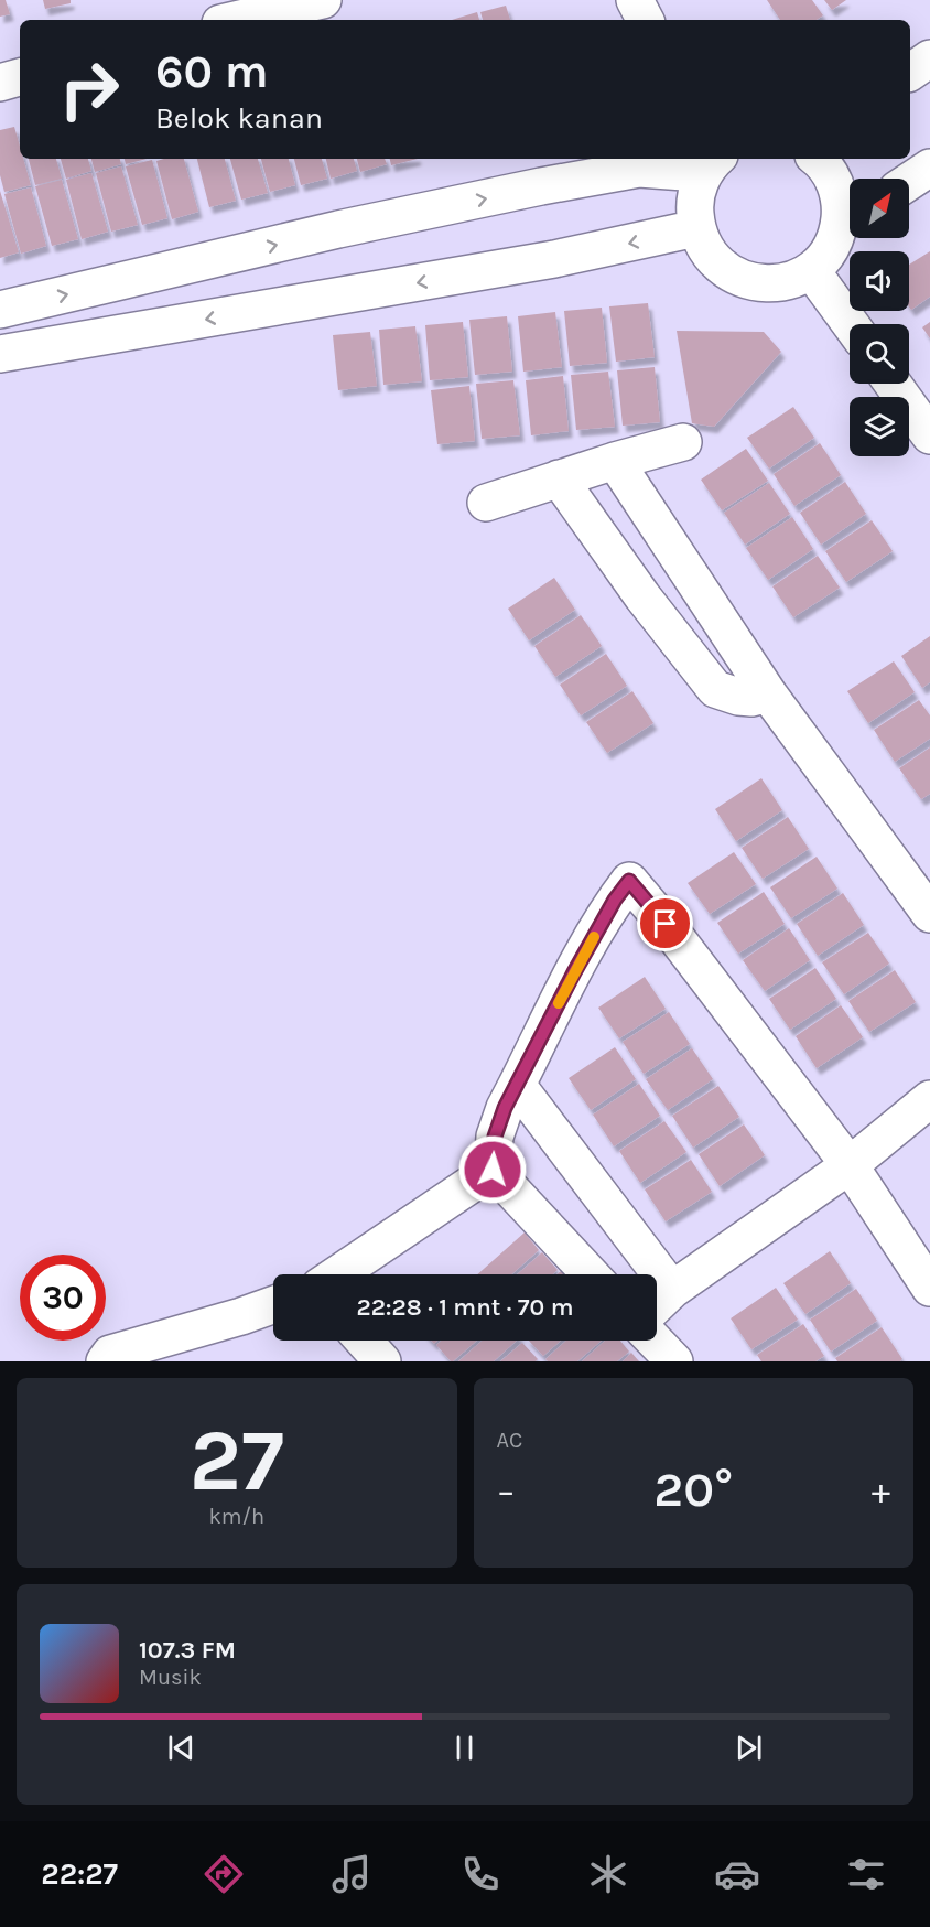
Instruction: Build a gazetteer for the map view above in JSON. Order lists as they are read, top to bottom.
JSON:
{
  "north": "top right",
  "page": {
    "turn": ["60 m", "Belok kanan"],
    "limit": "30",
    "trip": "22:28 · 1 mnt · 70 m",
    "tile": [
      ["27", "km/h"],
      "AC"
    ],
    "heat": ["−", "20°", "+"],
    "song": ["107.3 FM", "Musik"],
    "tabs": "22:27"
  }
}
